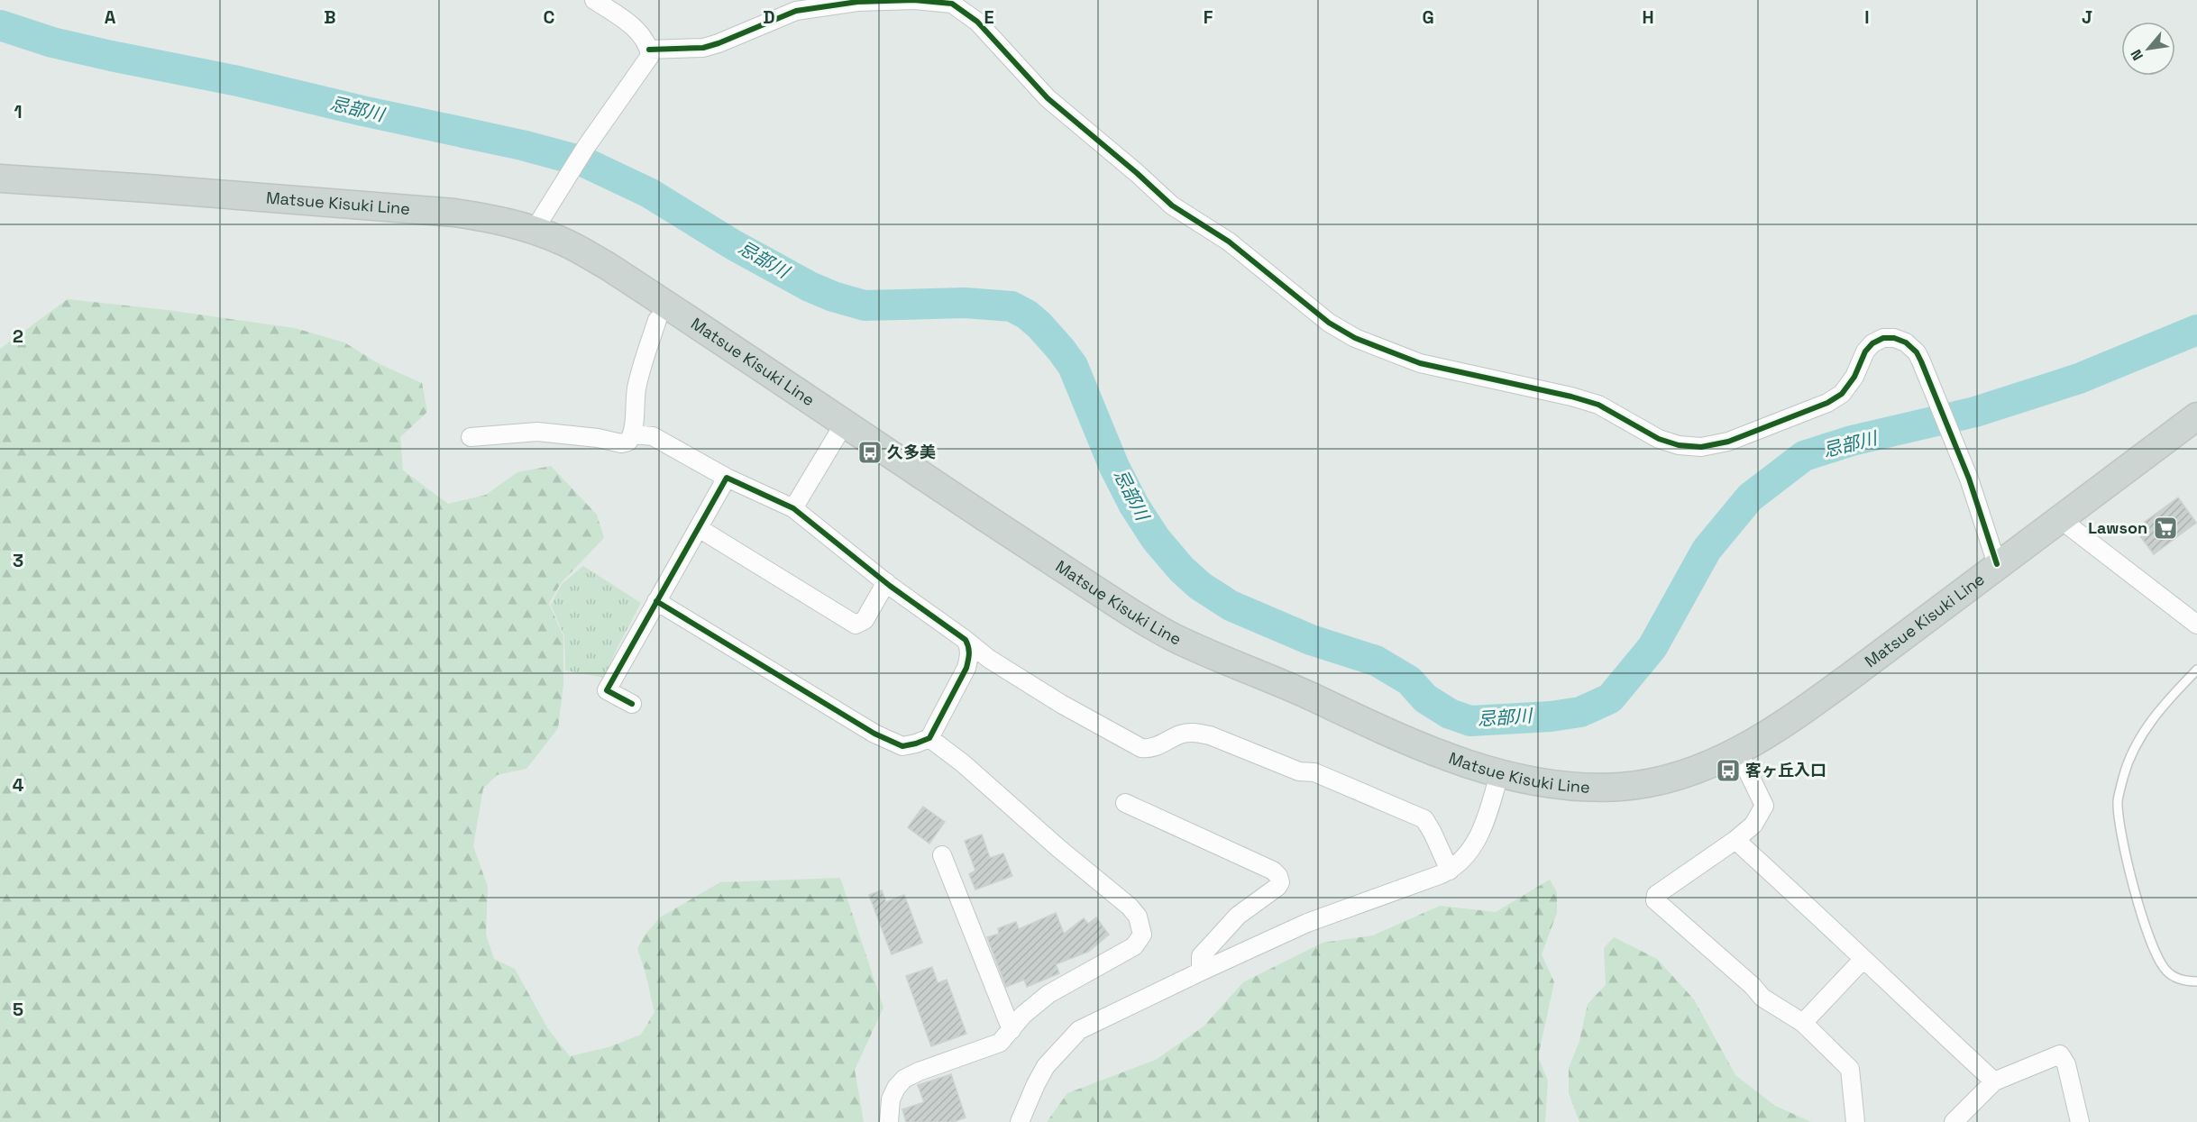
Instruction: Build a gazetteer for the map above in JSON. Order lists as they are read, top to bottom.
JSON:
{
  "streets": {
    "main road": ["Matsue Kisuki Line"]
  },
  "water": ["忌部川"],
  "places": {
    "bus stop": ["久多美", "客ヶ丘入口"],
    "supermarket": ["Lawson"]
  },
  "north": "bottom left",
  "grid": {
    "columns": [
      "A",
      "B",
      "C",
      "D",
      "E",
      "F",
      "G",
      "H",
      "I",
      "J"
    ],
    "rows": [
      "1",
      "2",
      "3",
      "4",
      "5"
    ]
  }
}
